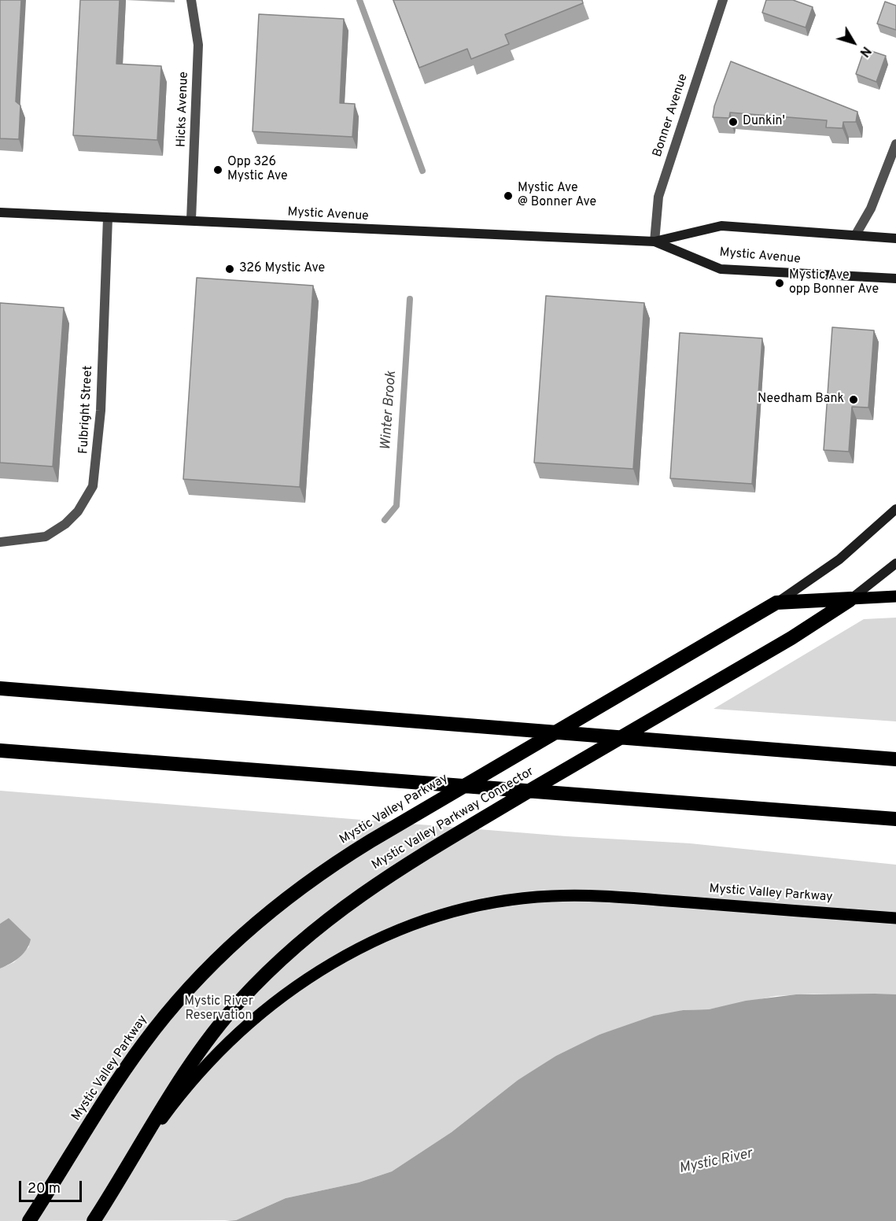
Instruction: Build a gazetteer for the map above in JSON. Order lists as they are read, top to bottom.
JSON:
{
  "streets": {
    "highway": ["Mystic Valley Parkway", "Mystic Valley Parkway Connector"],
    "main road": ["Mystic Avenue"],
    "street": ["Hicks Avenue", "Bonner Avenue", "Fulbright Street"]
  },
  "crossings": [
    ["Hicks Avenue", "Mystic Avenue"],
    ["Bonner Avenue", "Mystic Avenue"],
    ["Mystic Avenue", "Fulbright Street"],
    ["Mystic Valley Parkway", "Mystic Valley Parkway Connector"]
  ],
  "water": ["Winter Brook", "Mystic River"],
  "parks": ["Mystic River Reservation"],
  "places": [
    "Dunkin'",
    "Opp 326 Mystic Ave",
    "Mystic Ave @ Bonner Ave",
    "326 Mystic Ave",
    "Mystic Ave opp Bonner Ave",
    "Needham Bank"
  ],
  "scale_bar": "20 m",
  "north": "bottom right"
}
